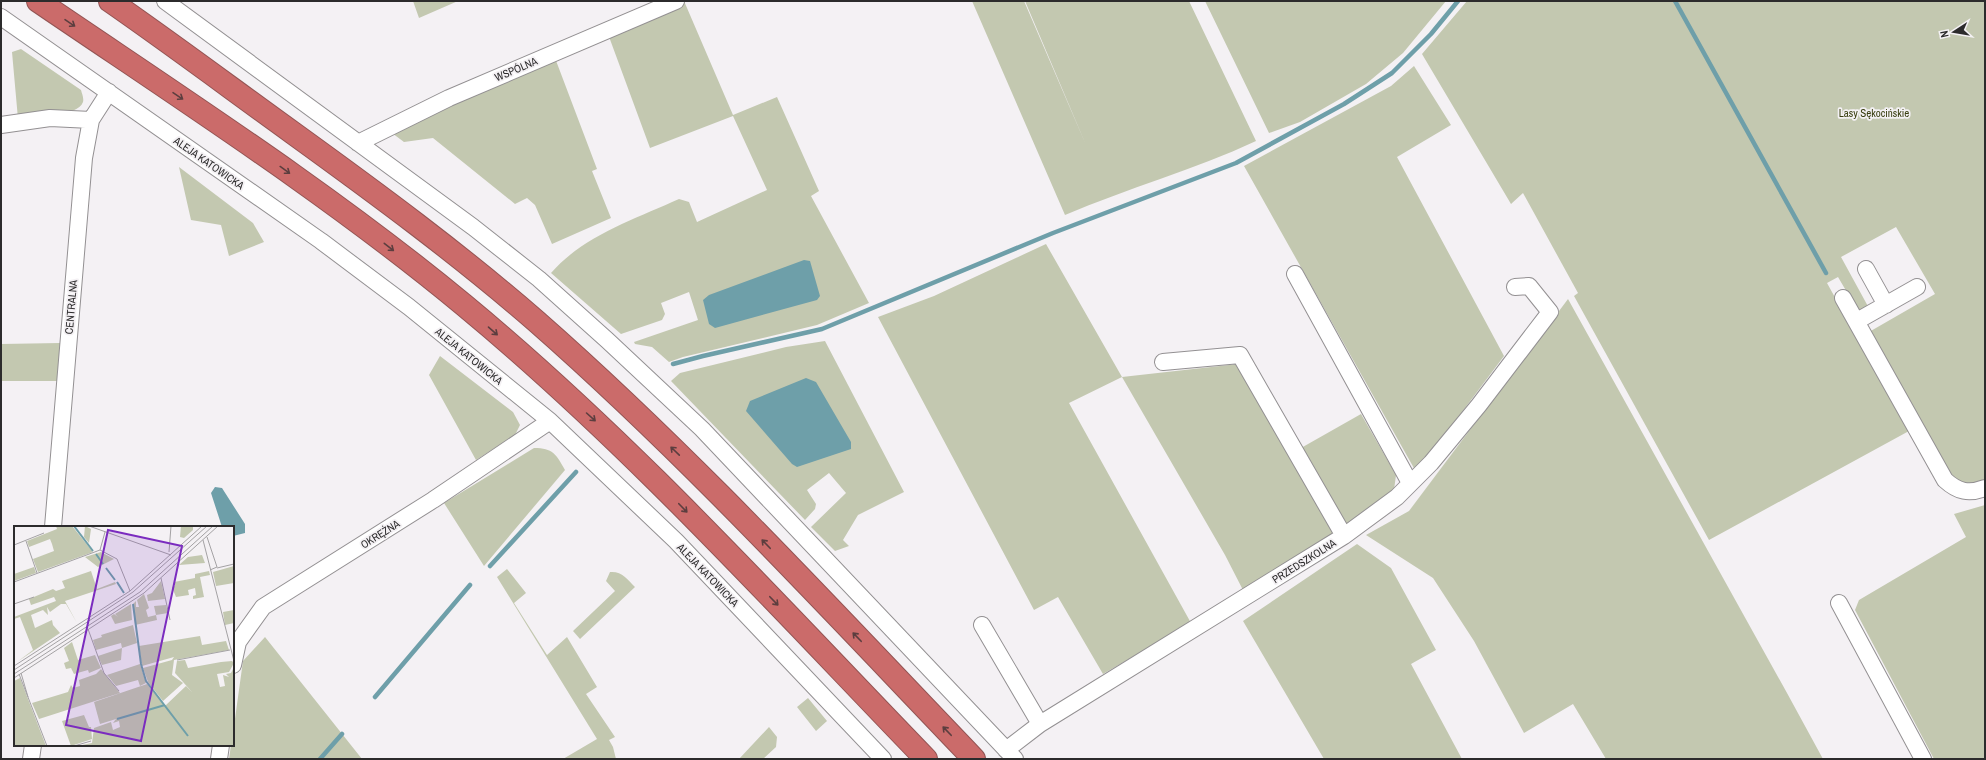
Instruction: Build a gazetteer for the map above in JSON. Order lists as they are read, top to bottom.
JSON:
{
  "streets": {
    "street": [
      "WSPÓLNA",
      "ALEJA KATOWICKA",
      "CENTRALNA",
      "OKRĘŻNA",
      "PRZEDSZKOLNA"
    ]
  },
  "crossings": [
    ["ALEJA KATOWICKA", "CENTRALNA"],
    ["ALEJA KATOWICKA", "OKRĘŻNA"]
  ],
  "parks": ["Lasy Sękocińskie"],
  "north": "left"
}
